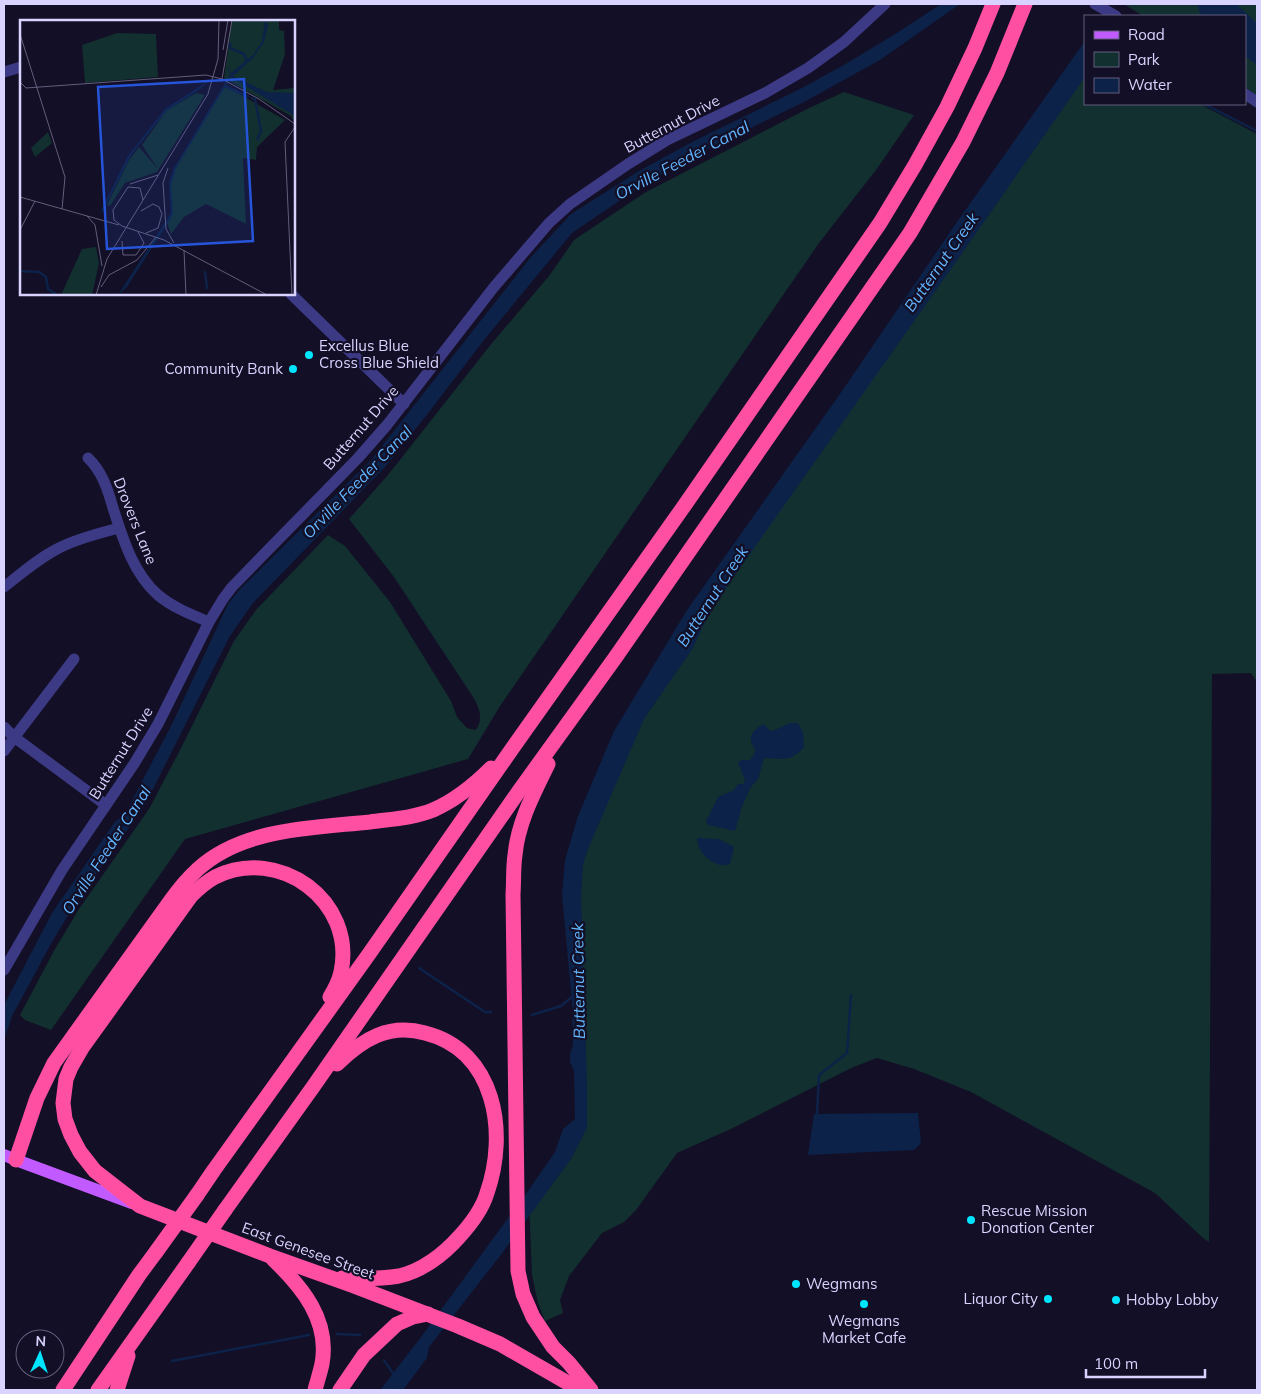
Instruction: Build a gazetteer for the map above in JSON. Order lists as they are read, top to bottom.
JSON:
{
  "streets": {
    "highway": ["East Genesee Street"],
    "street": ["Butternut Drive", "Drovers Lane"]
  },
  "crossings": [
    ["Butternut Drive", "Drovers Lane"]
  ],
  "water": ["Orville Feeder Canal", "Butternut Creek"],
  "places": [
    "Excellus Blue Cross Blue Shield",
    "Community Bank",
    "Rescue Mission Donation Center",
    "Wegmans",
    "Liquor City",
    "Hobby Lobby",
    "Wegmans Market Cafe"
  ],
  "legend": ["Road", "Park", "Water"],
  "scale_bar": "100 m",
  "north": "top"
}
